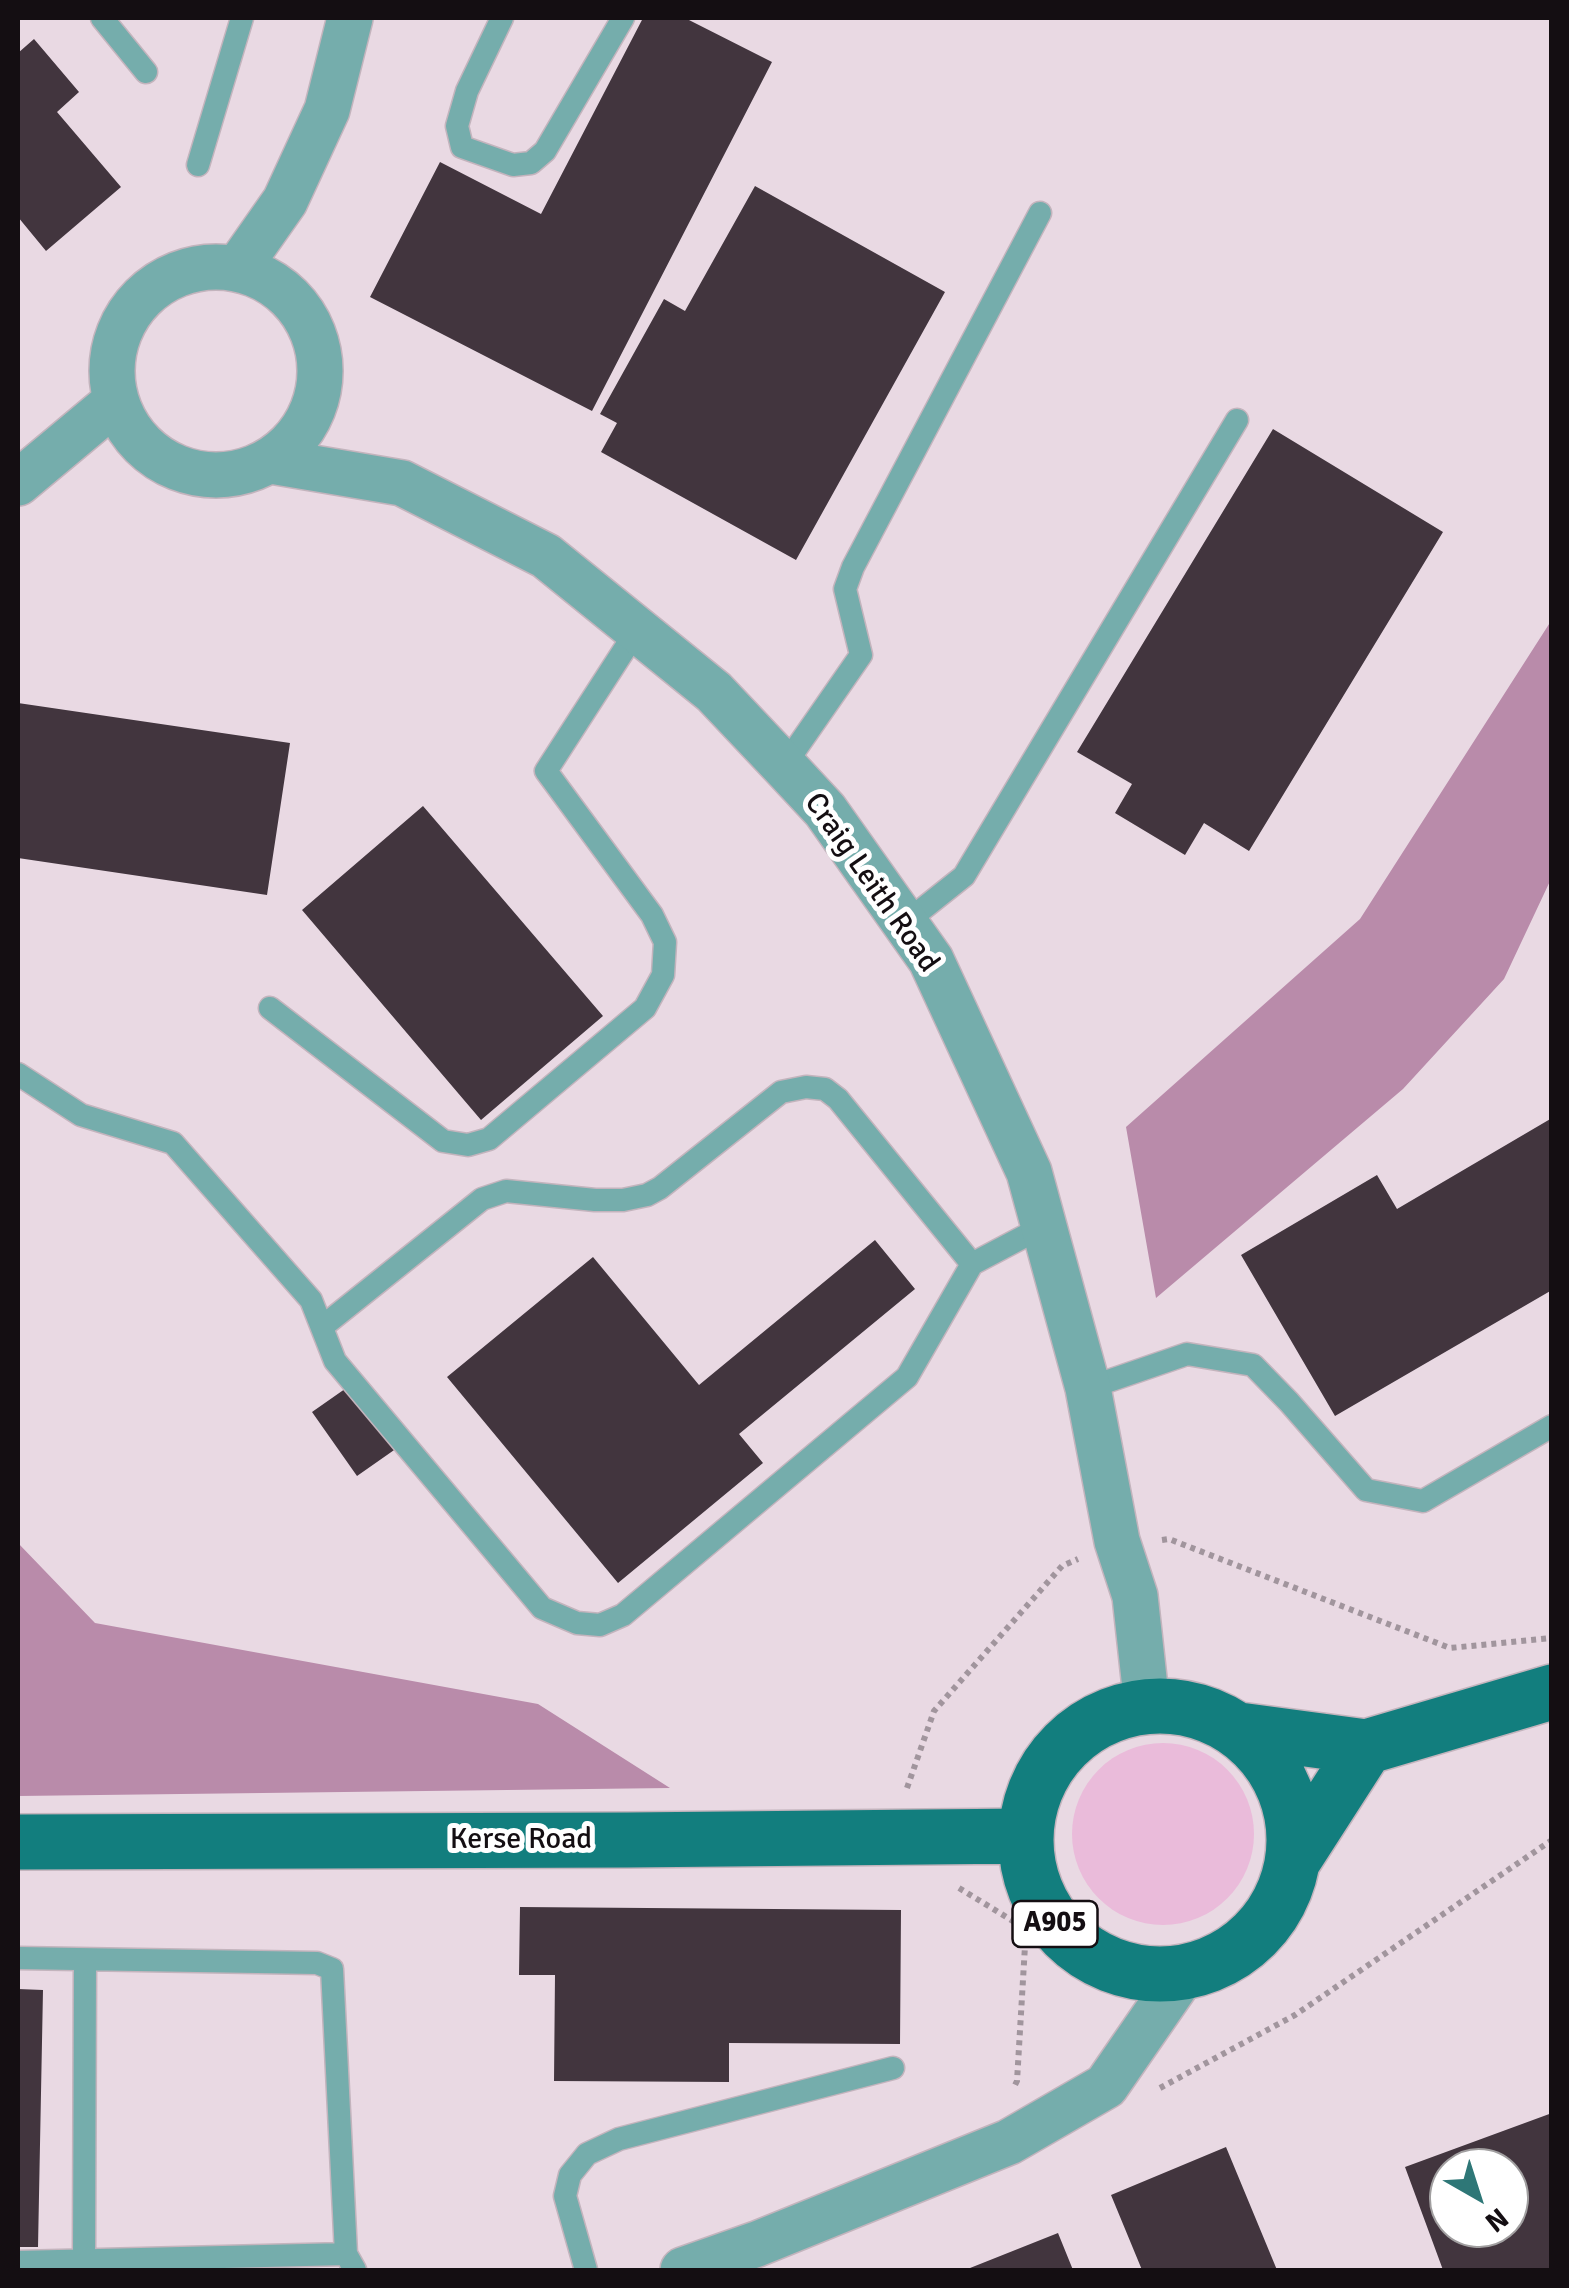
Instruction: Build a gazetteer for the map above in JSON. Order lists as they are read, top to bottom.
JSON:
{
  "streets": {
    "main road": ["Kerse Road", "A905"],
    "street": ["Craig Leith Road"]
  },
  "crossings": [
    ["Craig Leith Road", "Kerse Road"],
    ["Craig Leith Road", "A905"],
    ["Kerse Road", "A905"]
  ],
  "north": "bottom right"
}
